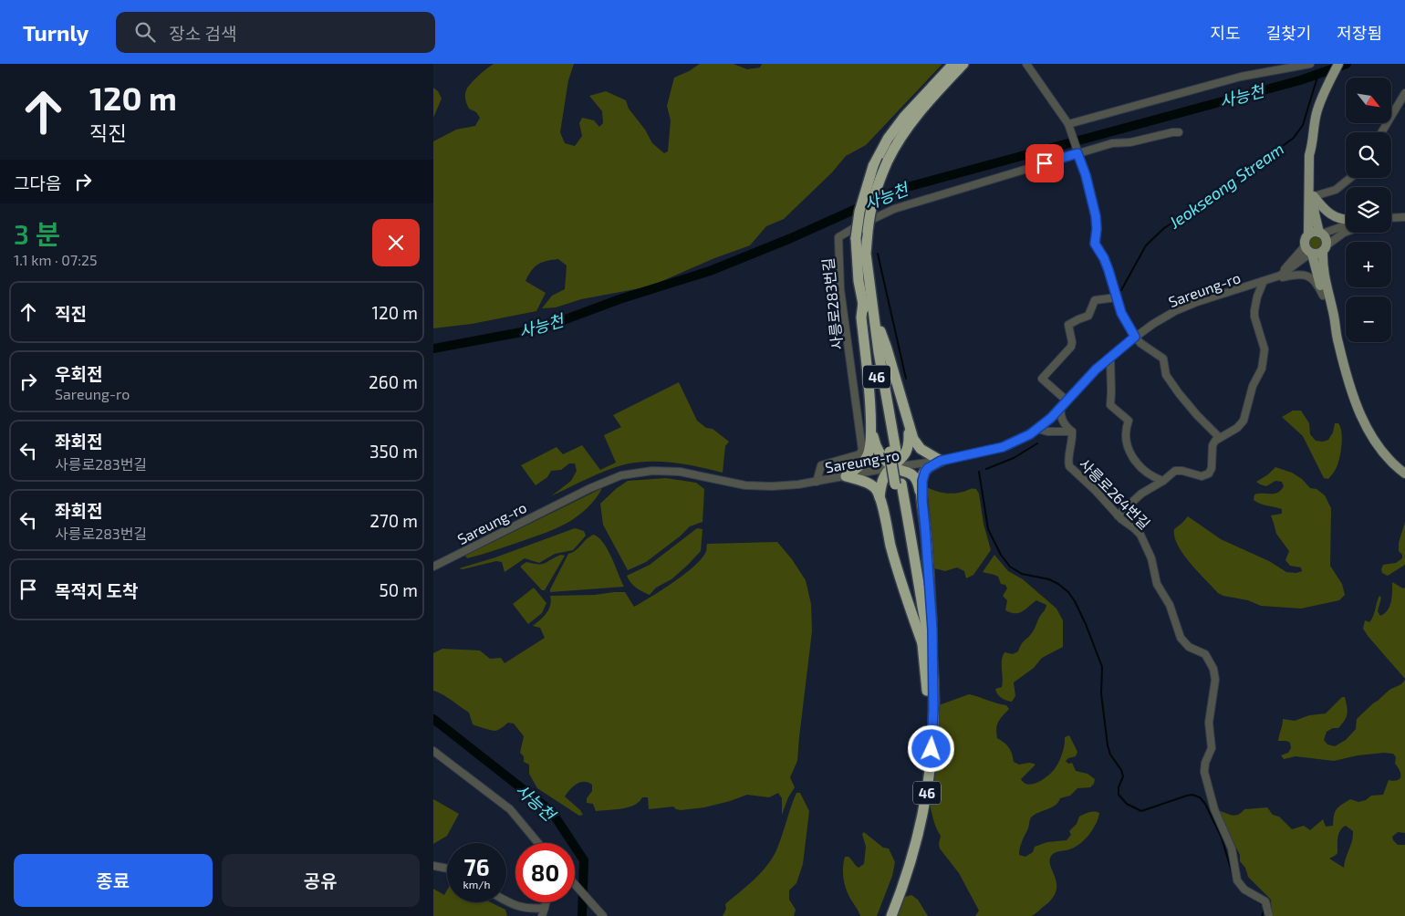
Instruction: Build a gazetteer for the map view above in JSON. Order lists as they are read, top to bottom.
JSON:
{
  "streets": {
    "highway": ["46"],
    "street": ["Sareung-ro", "사릉로283번길", "사릉로264번길"]
  },
  "crossings": [
    ["Sareung-ro", "사릉로283번길"]
  ],
  "water": ["사능천", "Jeokseong Stream"],
  "north": "bottom right",
  "page": {
    "header": "Turnly",
    "search": "장소 검색",
    "nav": ["지도", "길찾기", "저장됨"],
    "turn": ["120 m", "직진"],
    "map_buttons": ["+", "−"],
    "then": "그다음",
    "heading": ["3 분", "1.1 km · 07:25"],
    "list": [
      {
        "name": "직진",
        "value": "120 m"
      },
      {
        "name": "우회전",
        "note": "Sareung-ro",
        "value": "260 m"
      },
      {
        "name": "좌회전",
        "note": "사릉로283번길",
        "value": "350 m"
      },
      {
        "name": "좌회전",
        "note": "사릉로283번길",
        "value": "270 m"
      },
      {
        "name": "목적지 도착",
        "value": "50 m"
      }
    ],
    "speed": "76 km/h",
    "limit": "80",
    "buttons": ["종료", "공유"]
  }
}
